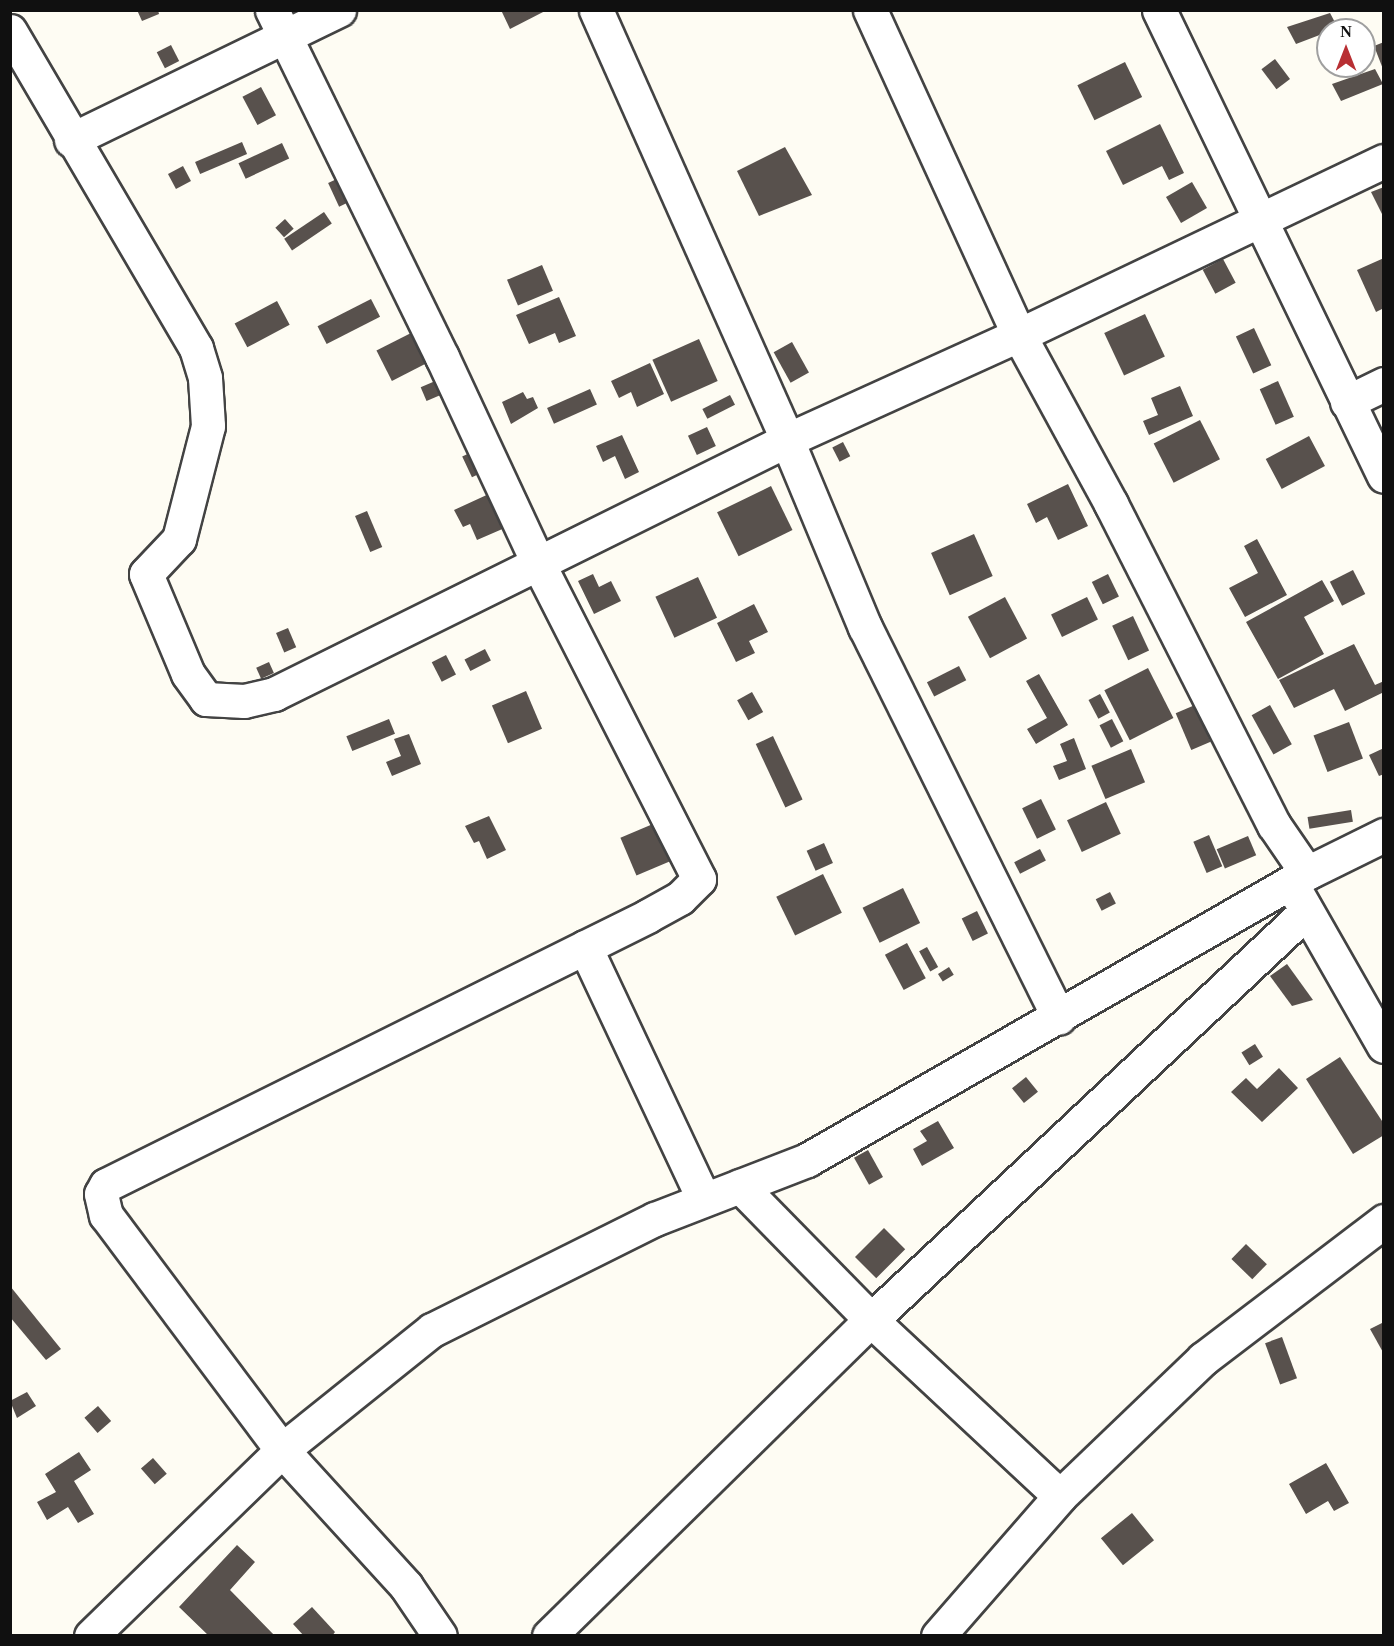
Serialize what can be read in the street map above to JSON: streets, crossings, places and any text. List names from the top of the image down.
{
  "north": "top"
}
